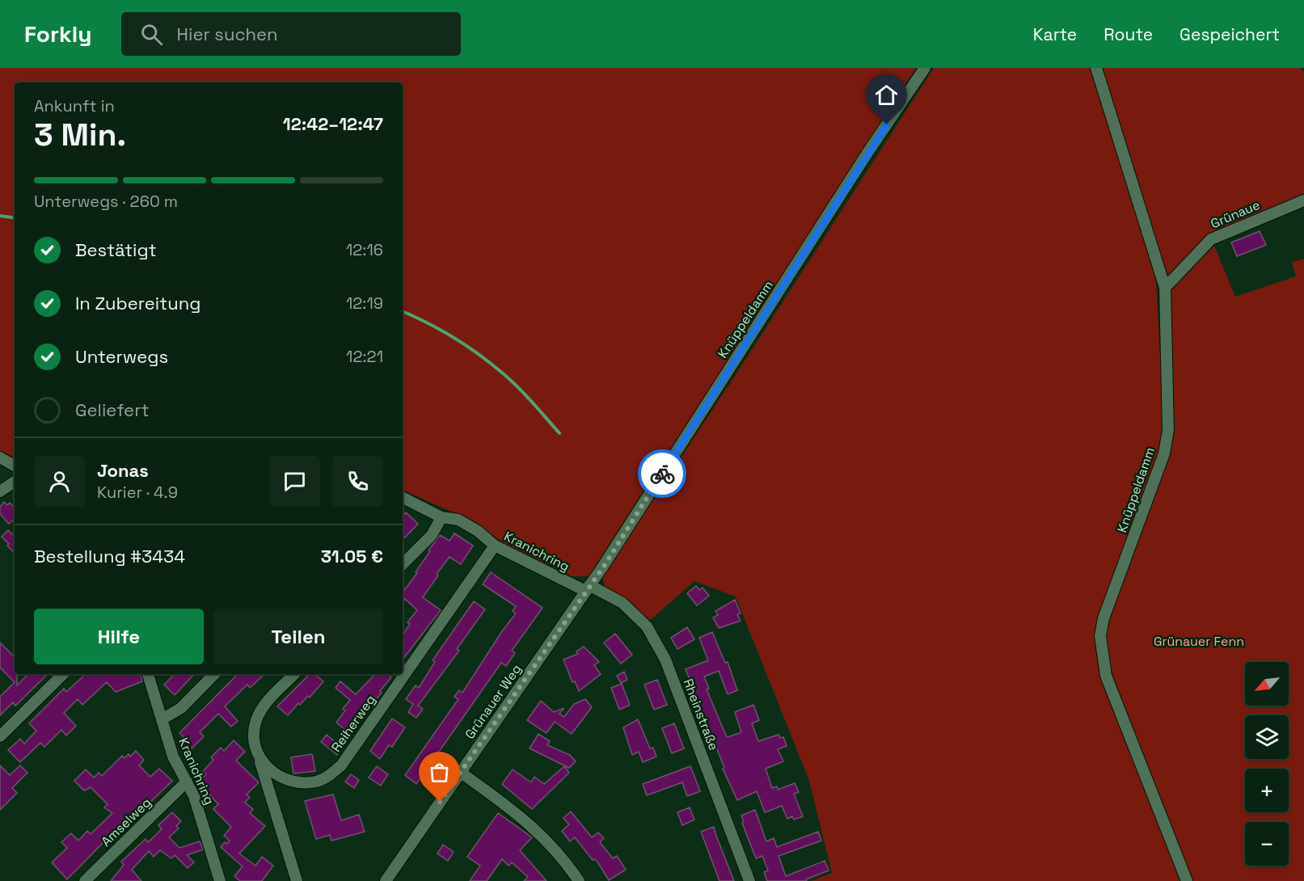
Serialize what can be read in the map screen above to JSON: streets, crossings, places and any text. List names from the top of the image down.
{
  "streets": {
    "street": [
      "Grünaue",
      "Knüppeldamm",
      "Kranichring",
      "Grünauer Weg",
      "Rheinstraße",
      "Reiherweg",
      "Amselweg"
    ]
  },
  "crossings": [
    ["Grünaue", "Knüppeldamm"],
    ["Knüppeldamm", "Kranichring"],
    ["Knüppeldamm", "Grünauer Weg"],
    ["Knüppeldamm", "Rheinstraße"],
    ["Kranichring", "Grünauer Weg"],
    ["Kranichring", "Rheinstraße"],
    ["Kranichring", "Reiherweg"],
    ["Kranichring", "Amselweg"],
    ["Grünauer Weg", "Rheinstraße"]
  ],
  "parks": ["Grünauer Fenn"],
  "north": "bottom left",
  "page": {
    "header": "Forkly",
    "search": "Hier suchen",
    "nav": ["Karte", "Route", "Gespeichert"],
    "heading": ["3 Min.", "Ankunft in", "12:42–12:47"],
    "panel": [
      "Jonas",
      "Kurier · 4.9",
      "Bestellung #3434",
      "31.05 €"
    ],
    "bar": "Unterwegs · 260 m",
    "list": [
      ["Bestätigt", "12:16"],
      ["In Zubereitung", "12:19"],
      ["Unterwegs", "12:21"],
      "Geliefert"
    ],
    "buttons": ["Hilfe", "Teilen"],
    "map_buttons": ["+", "−"]
  }
}
